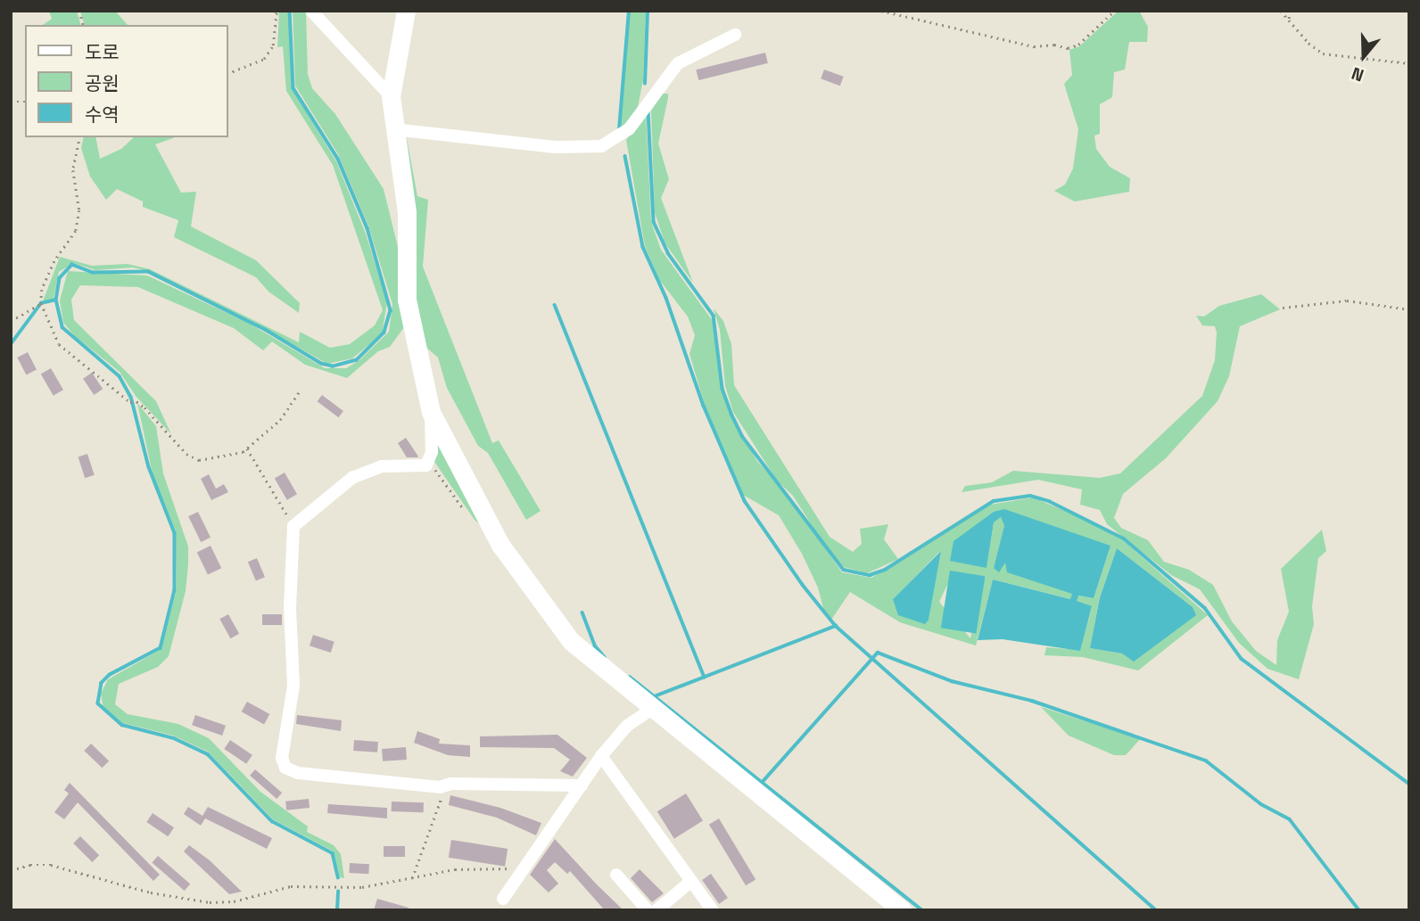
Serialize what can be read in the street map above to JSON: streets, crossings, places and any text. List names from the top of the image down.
{
  "legend": ["도로", "공원", "수역"],
  "north": "bottom"
}
